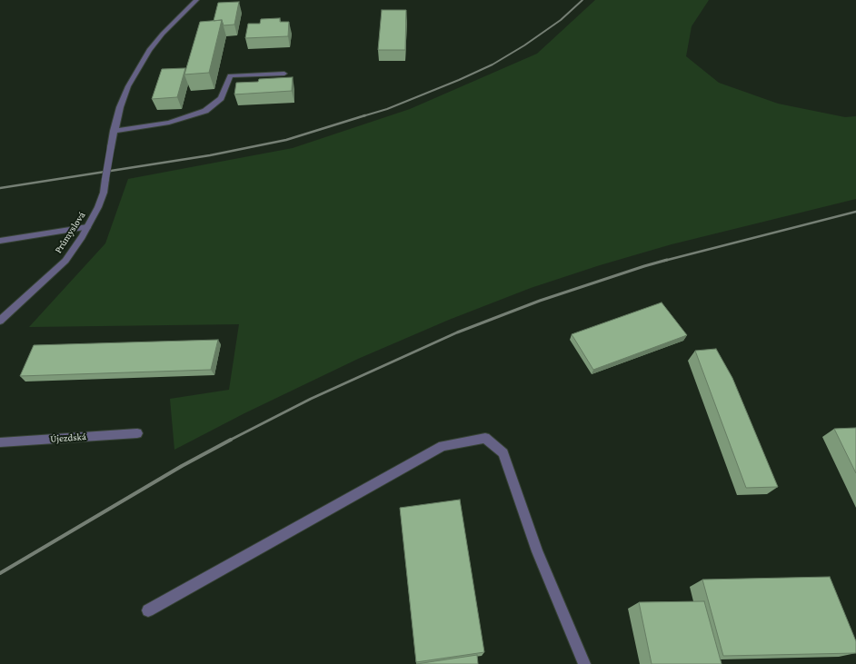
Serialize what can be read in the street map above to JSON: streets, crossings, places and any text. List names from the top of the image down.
{
  "streets": {
    "street": ["Průmyslová", "Újezdská"]
  }
}
